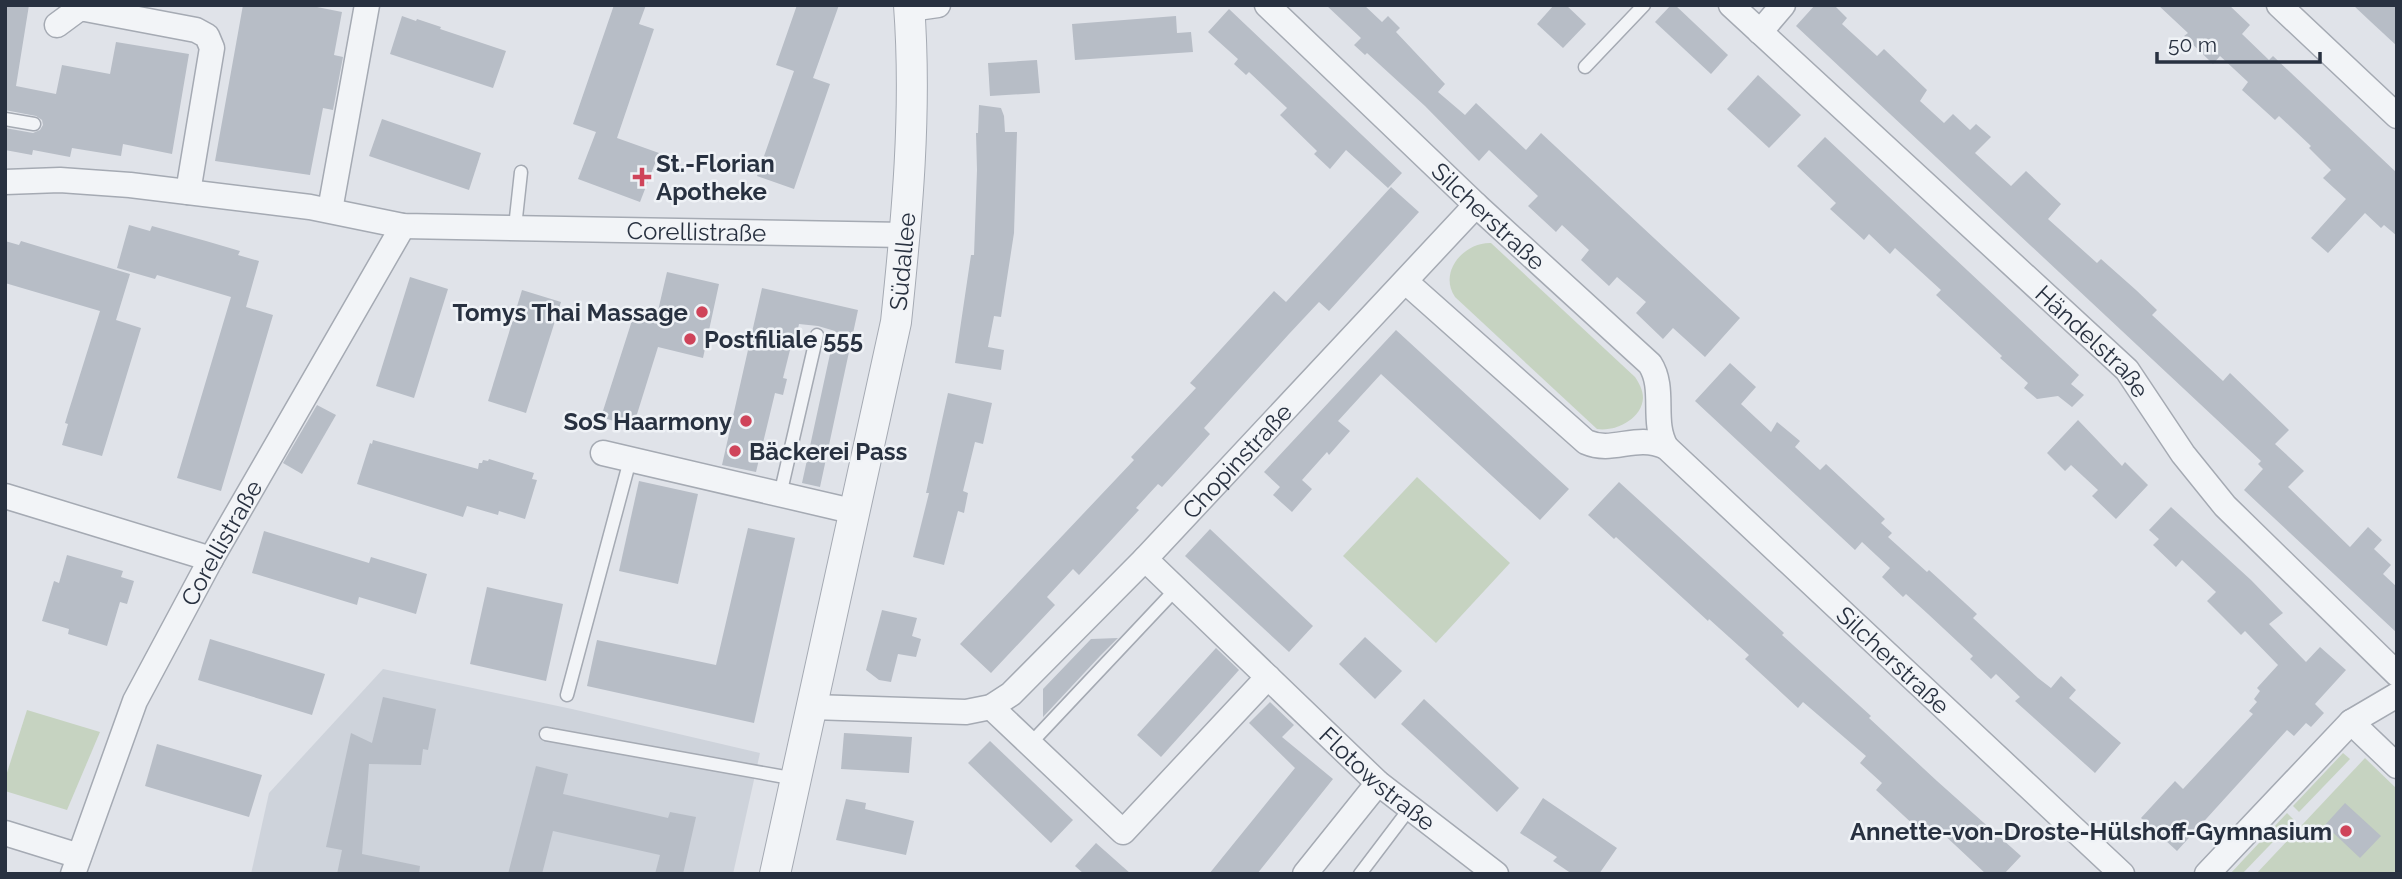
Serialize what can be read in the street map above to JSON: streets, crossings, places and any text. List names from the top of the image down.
{
  "streets": {
    "street": [
      "Silcherstraße",
      "Corellistraße",
      "Südallee",
      "Händelstraße",
      "Chopinstraße",
      "Flotowstraße"
    ]
  },
  "crossings": [
    ["Silcherstraße", "Chopinstraße"],
    ["Corellistraße", "Südallee"],
    ["Südallee", "Chopinstraße"],
    ["Chopinstraße", "Flotowstraße"]
  ],
  "places": {
    "health": ["St.-Florian Apotheke"],
    "other": [
      "Tomys Thai Massage",
      "Postfiliale 555",
      "SoS Haarmony",
      "Bäckerei Pass",
      "Annette-von-Droste-Hülshoff-Gymnasium"
    ]
  },
  "scale_bar": "50 m"
}
